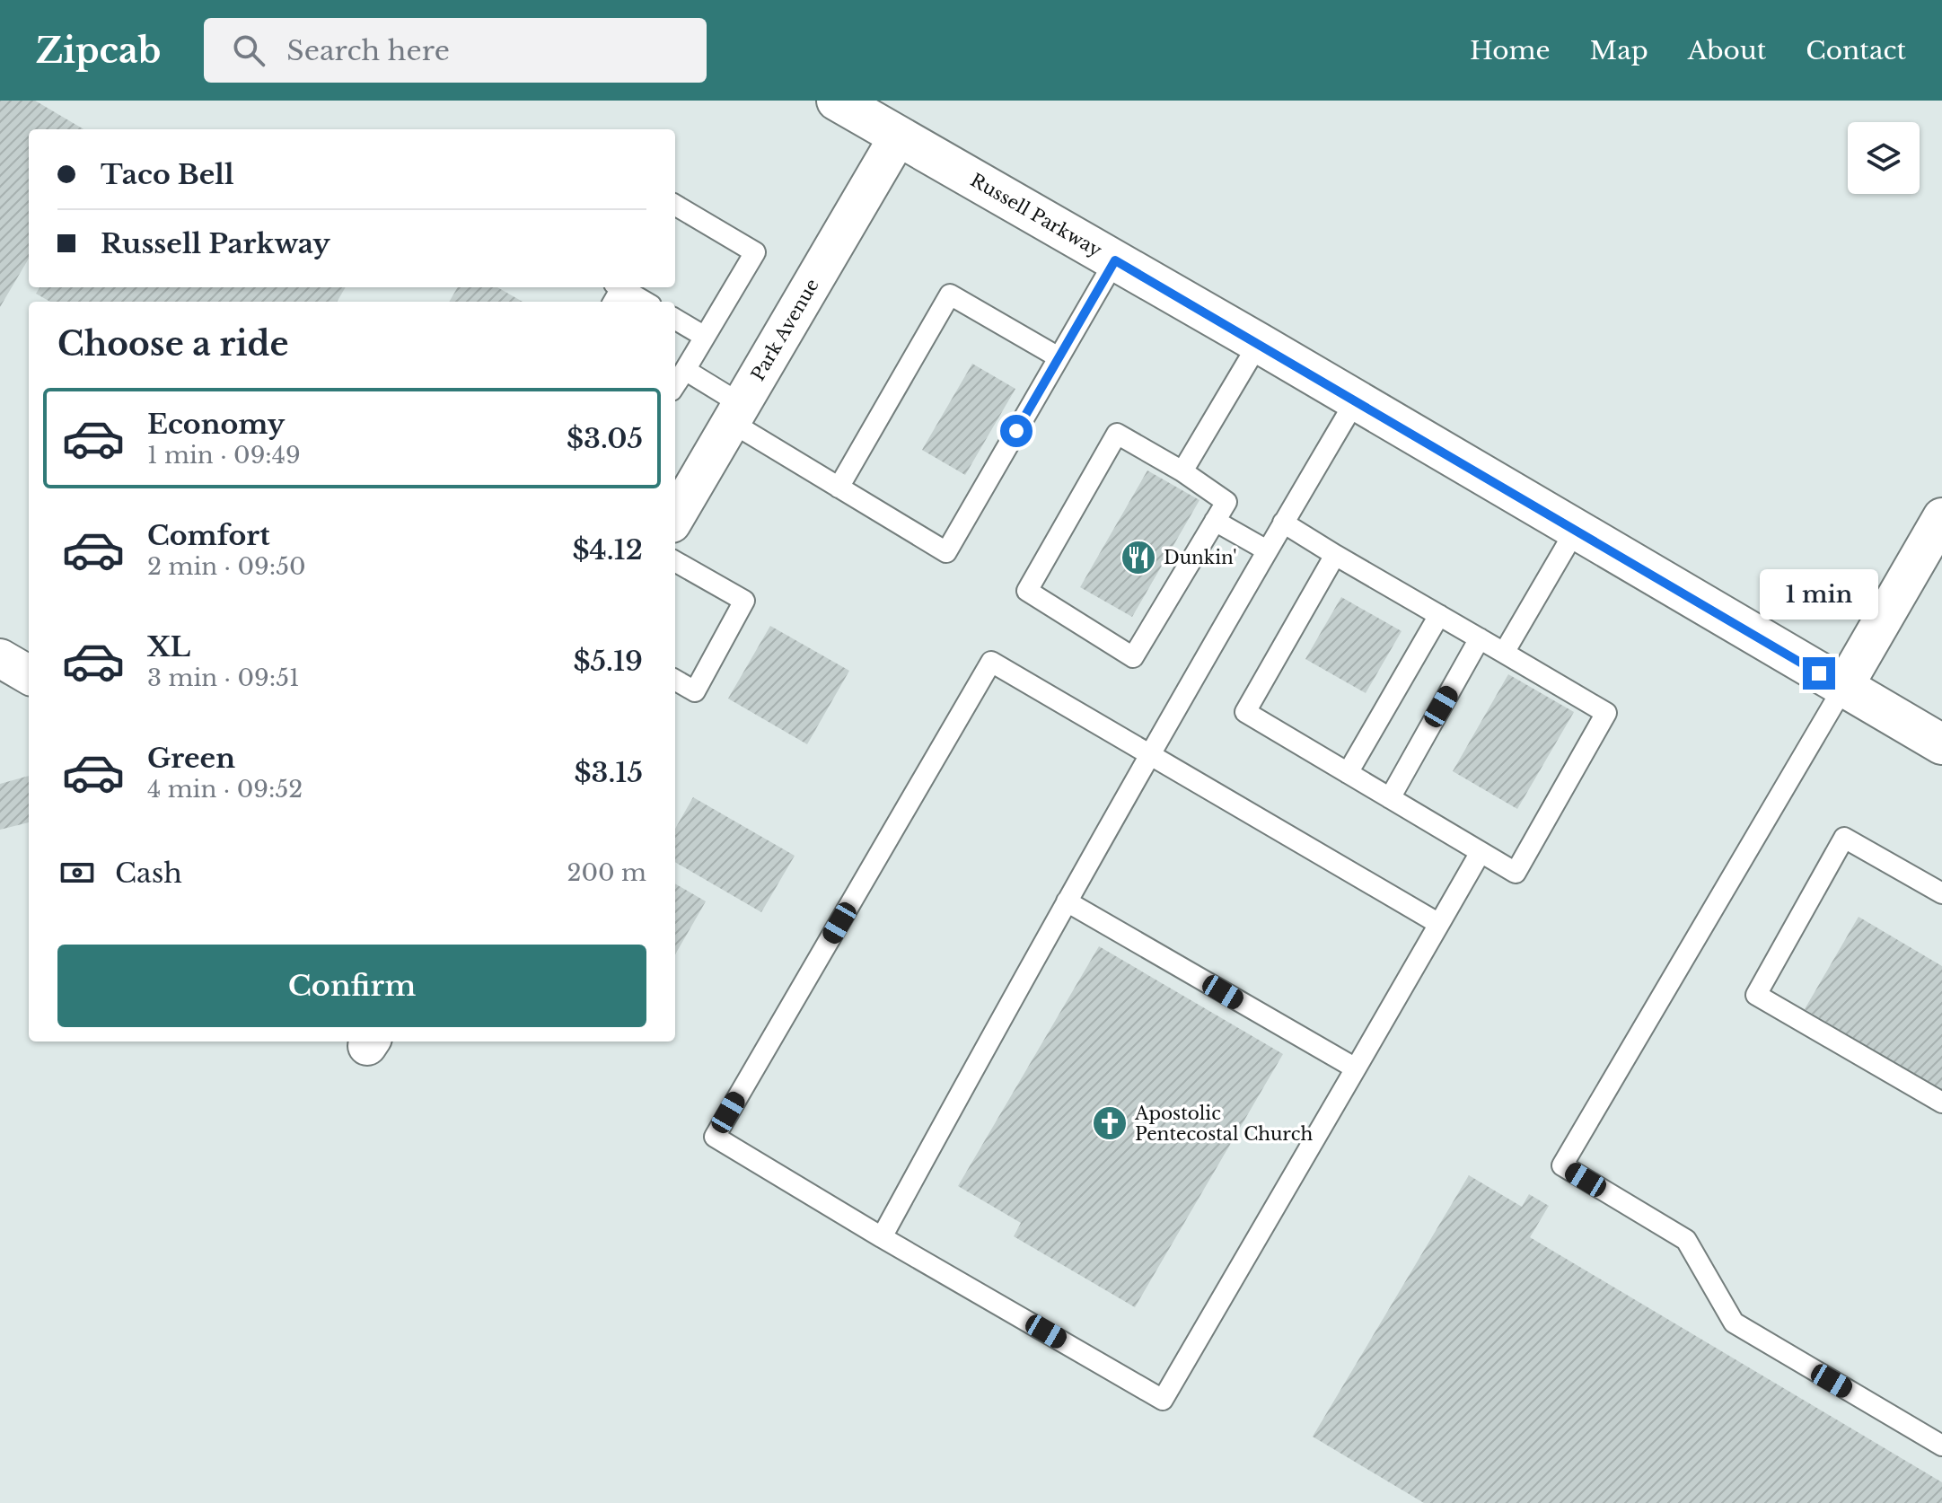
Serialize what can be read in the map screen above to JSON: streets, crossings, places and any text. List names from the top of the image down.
{
  "streets": {
    "main road": ["Russell Parkway"],
    "street": ["Park Avenue"]
  },
  "crossings": [
    ["Russell Parkway", "Park Avenue"]
  ],
  "places": {
    "restaurant": ["Dunkin'"],
    "church": ["Apostolic Pentecostal Church"]
  },
  "page": {
    "header": "Zipcab",
    "search": "Search here",
    "nav": [
      "Home",
      "Map",
      "About",
      "Contact"
    ],
    "banner": ["Taco Bell", "Russell Parkway"],
    "heading": "Choose a ride",
    "list": [
      {
        "name": "Economy",
        "note": "1 min · 09:49",
        "value": "$3.05"
      },
      {
        "name": "Comfort",
        "note": "2 min · 09:50",
        "value": "$4.12"
      },
      {
        "name": "XL",
        "note": "3 min · 09:51",
        "value": "$5.19"
      },
      {
        "name": "Green",
        "note": "4 min · 09:52",
        "value": "$3.15"
      }
    ],
    "bubble": "1 min",
    "pay": ["Cash", "200 m"],
    "buttons": "Confirm"
  }
}
